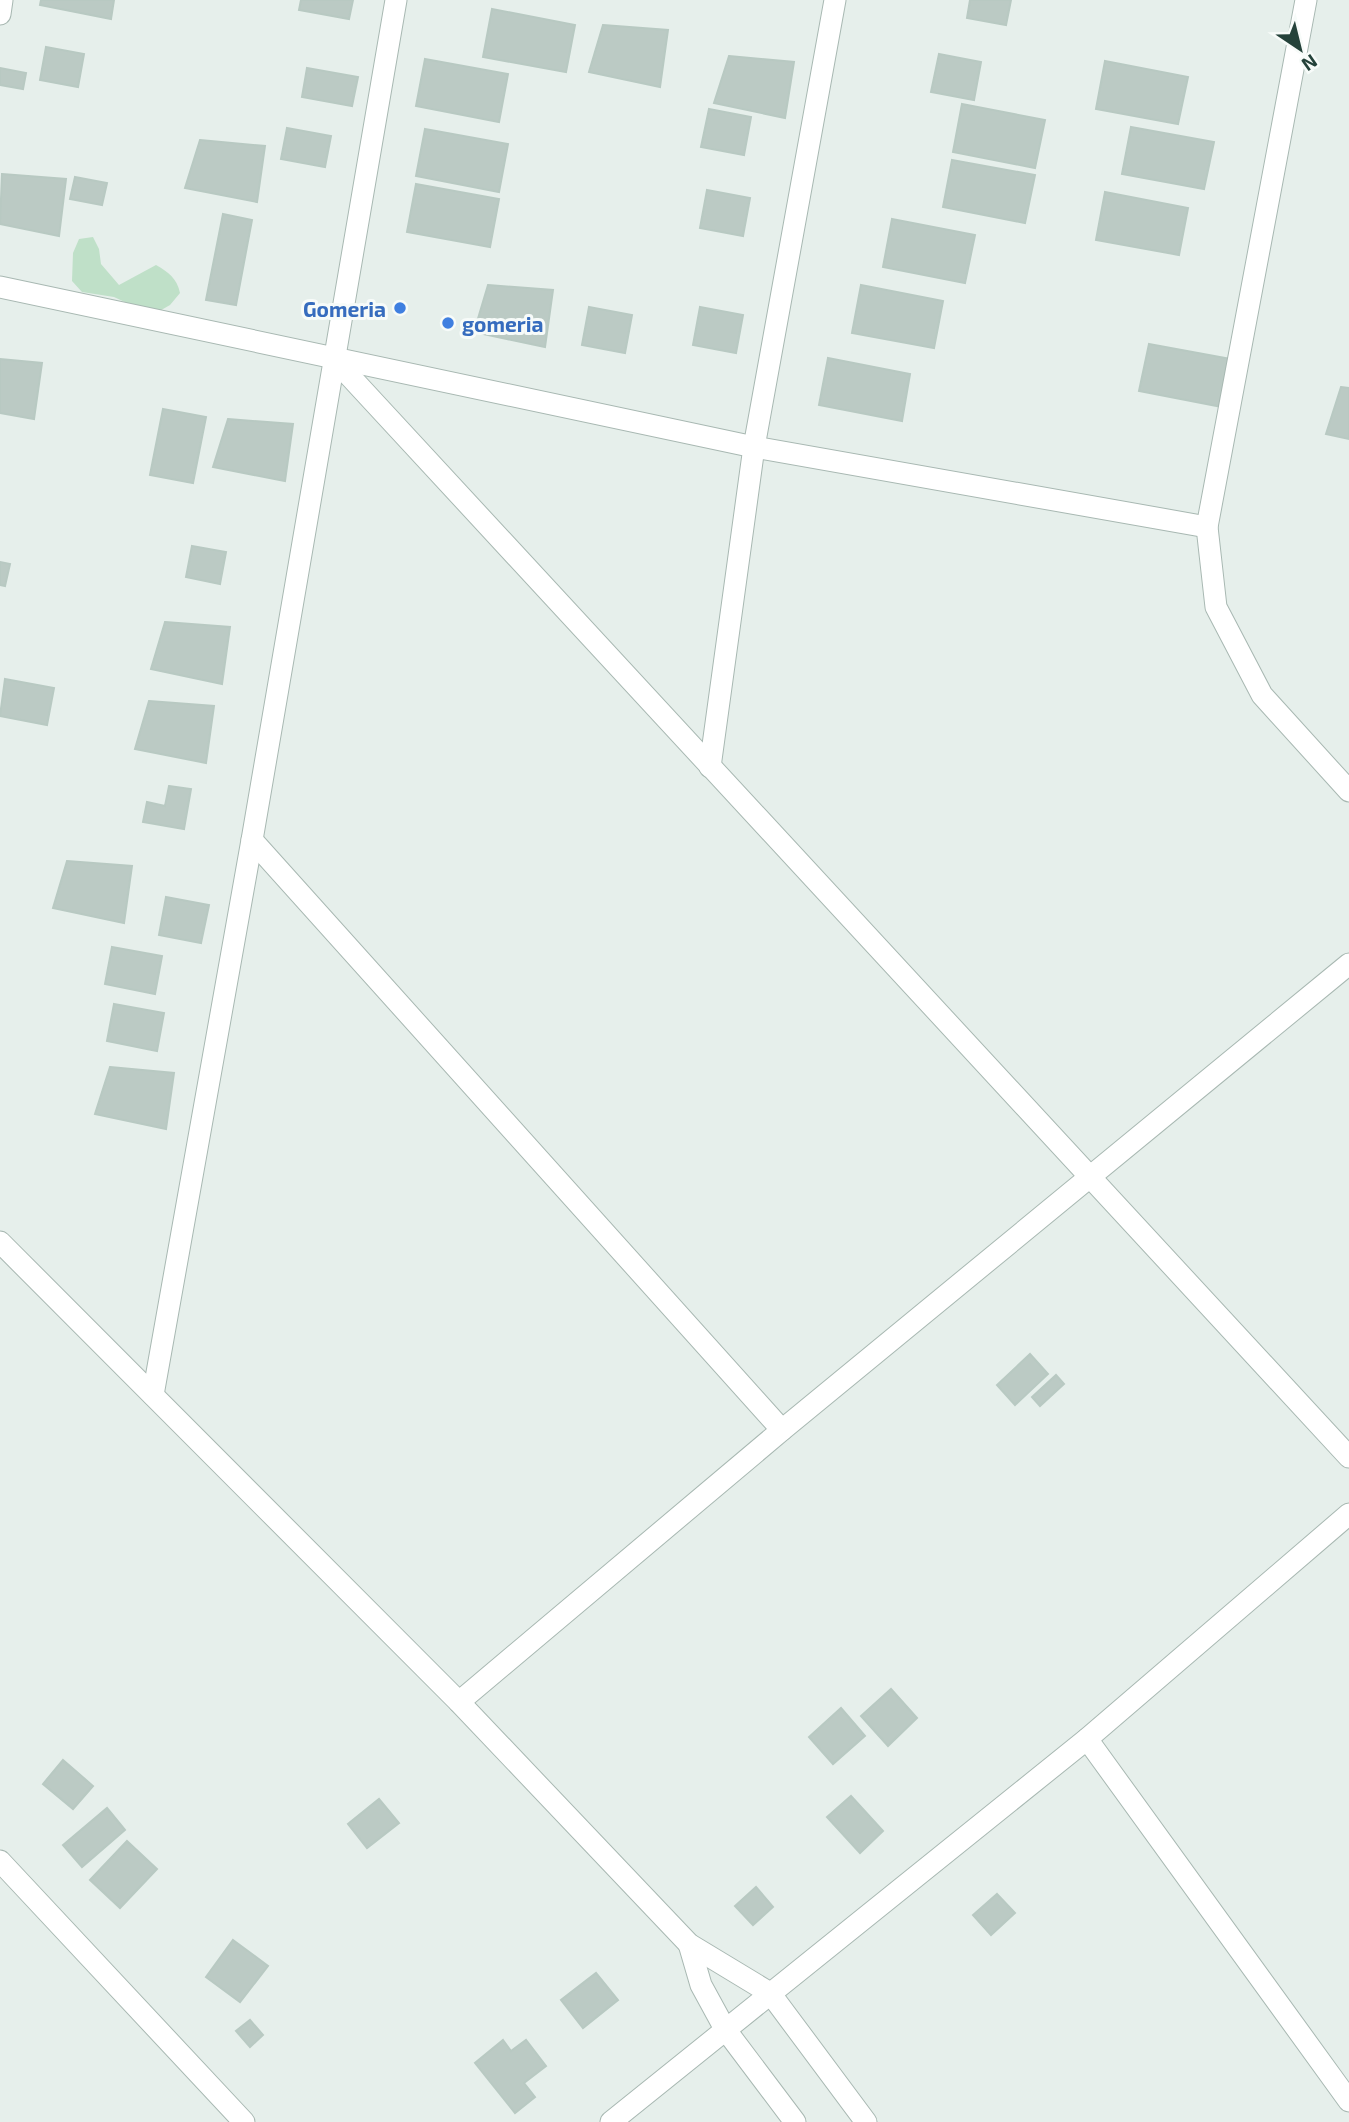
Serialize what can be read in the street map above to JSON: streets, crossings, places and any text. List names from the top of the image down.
{
  "places": ["Gomeria", "gomeria"],
  "north": "bottom right"
}
